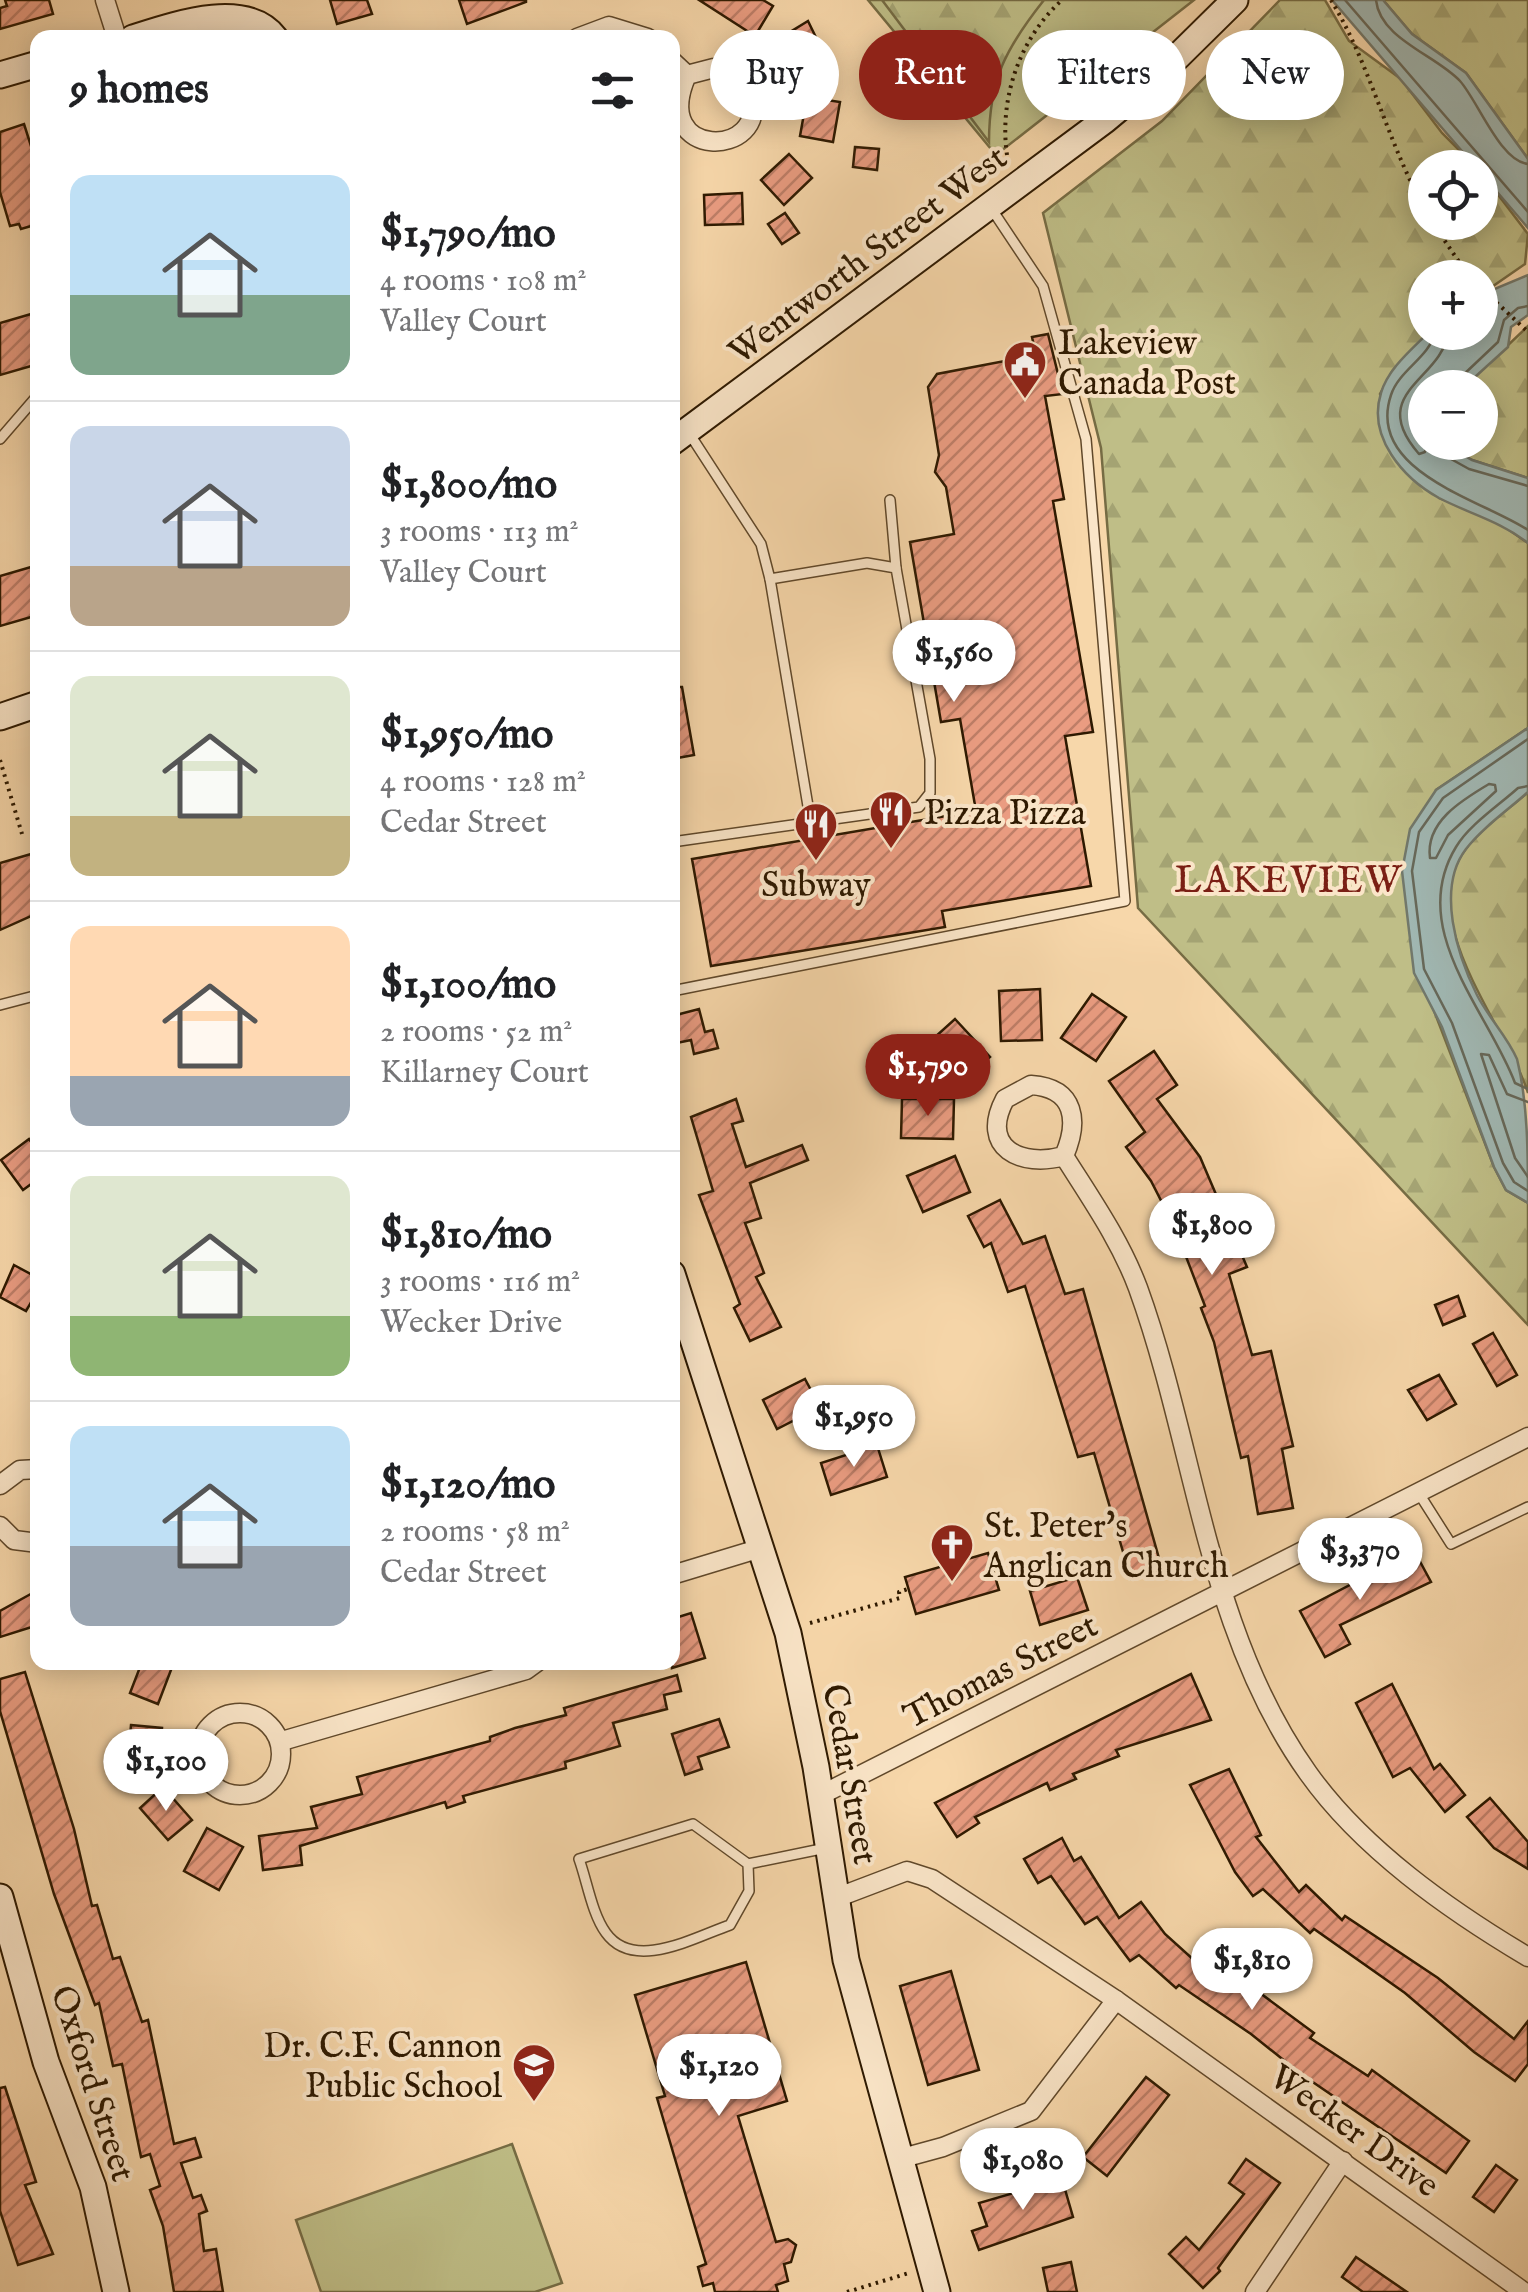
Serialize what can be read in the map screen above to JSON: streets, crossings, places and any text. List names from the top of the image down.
{
  "streets": {
    "street": [
      "Wentworth Street West",
      "Thomas Street",
      "Cedar Street",
      "Oxford Street",
      "Wecker Drive"
    ]
  },
  "crossings": [
    ["Thomas Street", "Cedar Street"],
    ["Cedar Street", "Wecker Drive"]
  ],
  "districts": ["LAKEVIEW"],
  "places": {
    "public building": ["Lakeview Canada Post"],
    "restaurant": ["Pizza Pizza", "Subway"],
    "church": ["St. Peter's Anglican Church"],
    "school or university": ["Dr. C.F. Cannon Public School"]
  },
  "page": {
    "chip": [
      "Buy",
      "Rent",
      "Filters",
      "New"
    ],
    "heading": "9 homes",
    "map_buttons": ["+", "−"],
    "list": [
      {
        "name": "$1,790/mo",
        "note": "4 rooms · 108 m² · Valley Court"
      },
      {
        "name": "$1,800/mo",
        "note": "3 rooms · 113 m² · Valley Court"
      },
      {
        "name": "$1,950/mo",
        "note": "4 rooms · 128 m² · Cedar Street"
      },
      {
        "name": "$1,100/mo",
        "note": "2 rooms · 52 m² · Killarney Court"
      },
      {
        "name": "$1,810/mo",
        "note": "3 rooms · 116 m² · Wecker Drive"
      },
      {
        "name": "$1,120/mo",
        "note": "2 rooms · 58 m² · Cedar Street"
      }
    ],
    "price": [
      "$1,560",
      "$1,790",
      "$1,800",
      "$1,950",
      "$3,370",
      "$1,100",
      "$1,810",
      "$1,120",
      "$1,080"
    ]
  }
}
